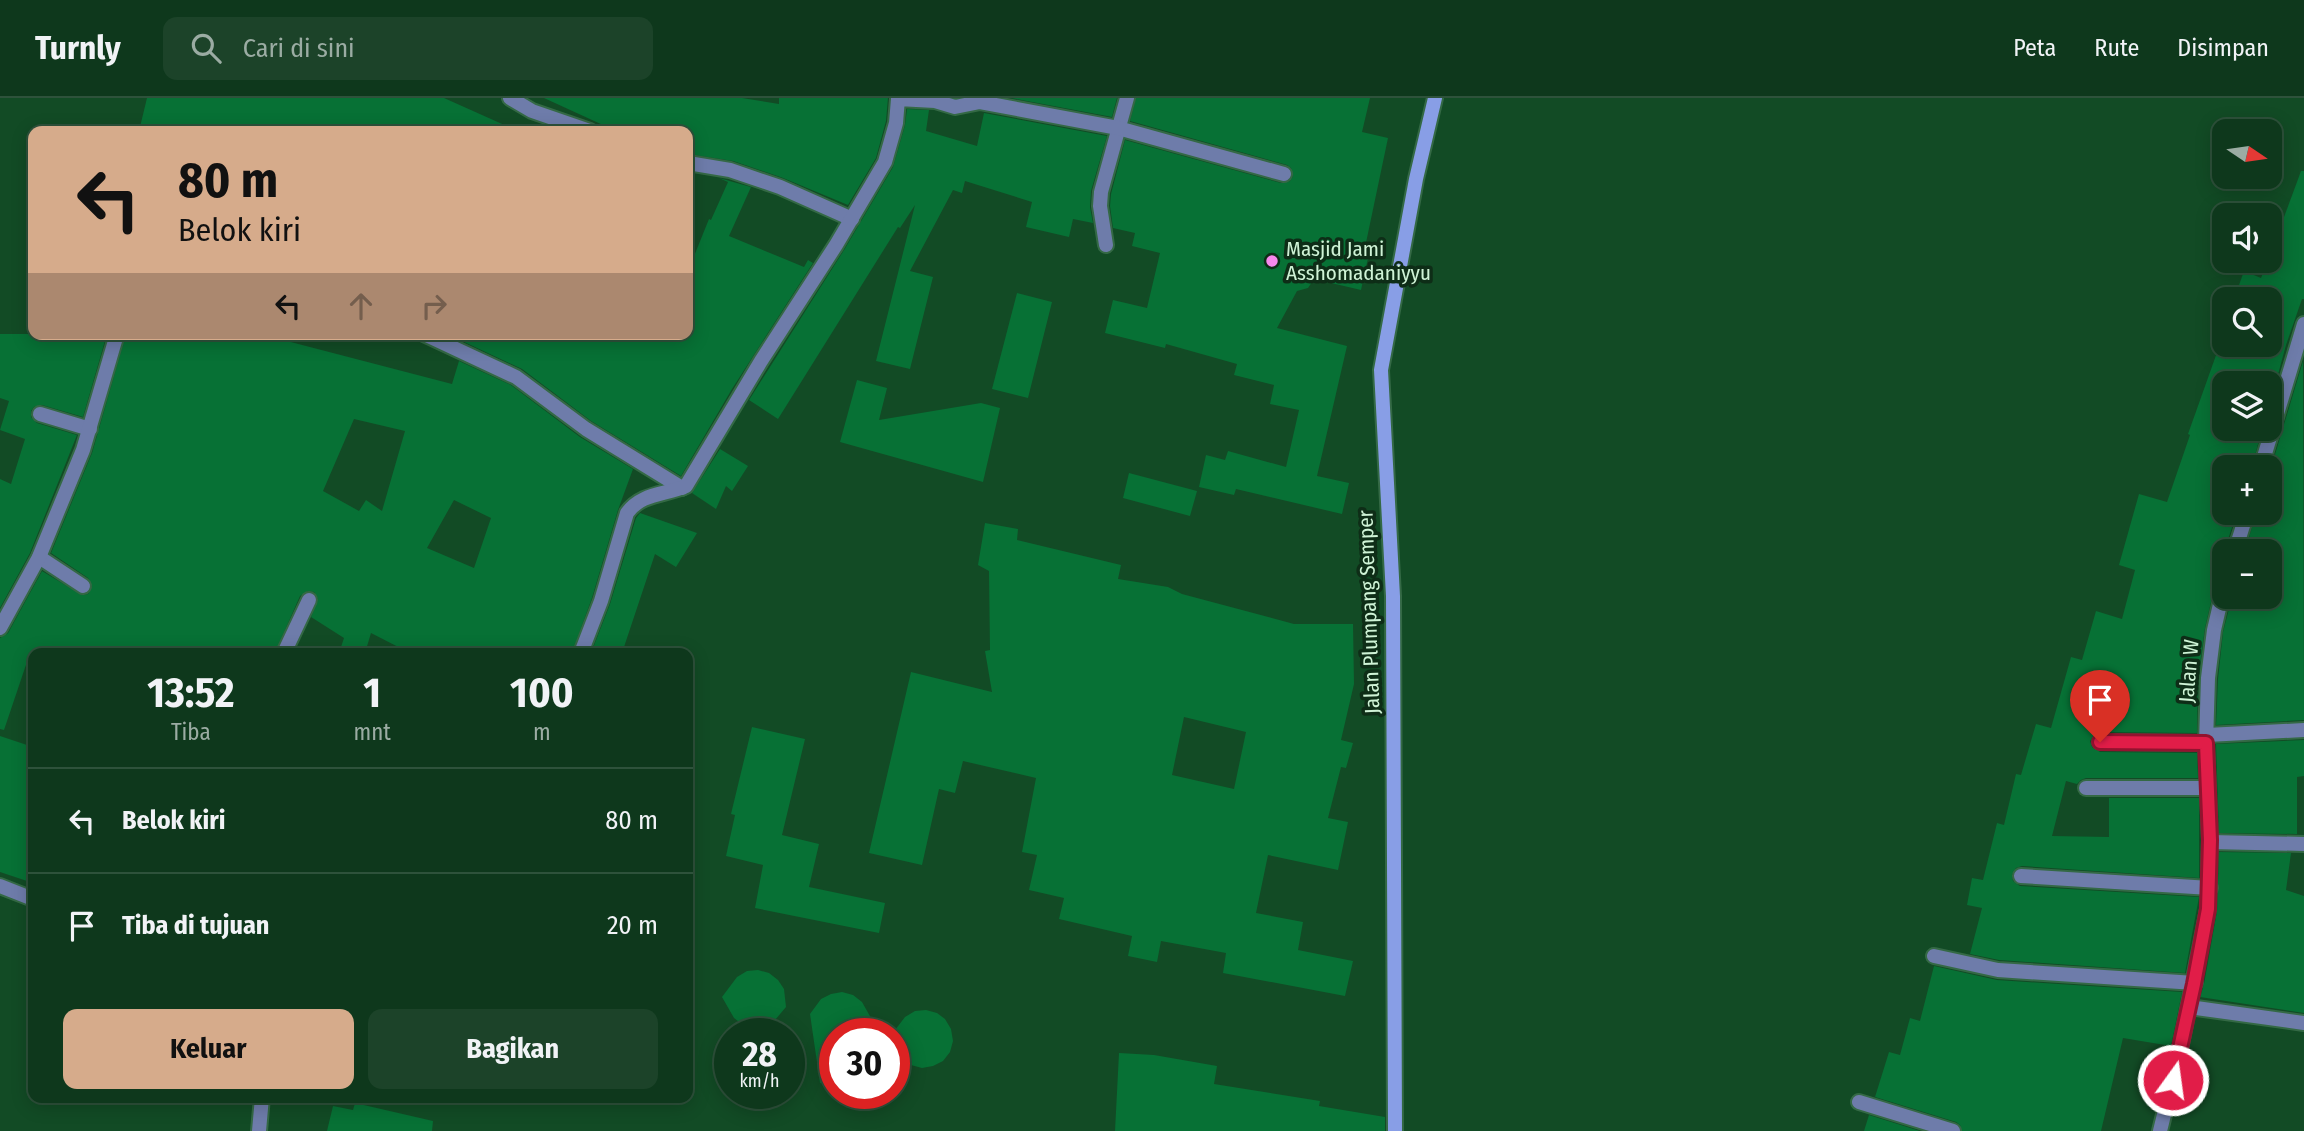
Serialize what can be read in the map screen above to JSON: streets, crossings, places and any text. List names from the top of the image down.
{
  "streets": {
    "main road": ["Jalan Plumpang Semper"],
    "street": ["Jalan W"]
  },
  "places": ["Masjid Jami Asshomadaniyyu"],
  "north": "right",
  "page": {
    "header": "Turnly",
    "search": "Cari di sini",
    "nav": ["Peta", "Rute", "Disimpan"],
    "map_buttons": ["+", "−"],
    "turn": ["80 m", "Belok kiri"],
    "eta": [
      "13:52",
      "Tiba",
      "1",
      "mnt",
      "100",
      "m"
    ],
    "list": [
      {
        "name": "Belok kiri",
        "value": "80 m"
      },
      {
        "name": "Tiba di tujuan",
        "value": "20 m"
      }
    ],
    "buttons": ["Keluar", "Bagikan"],
    "speed": "28 km/h",
    "limit": "30"
  }
}
